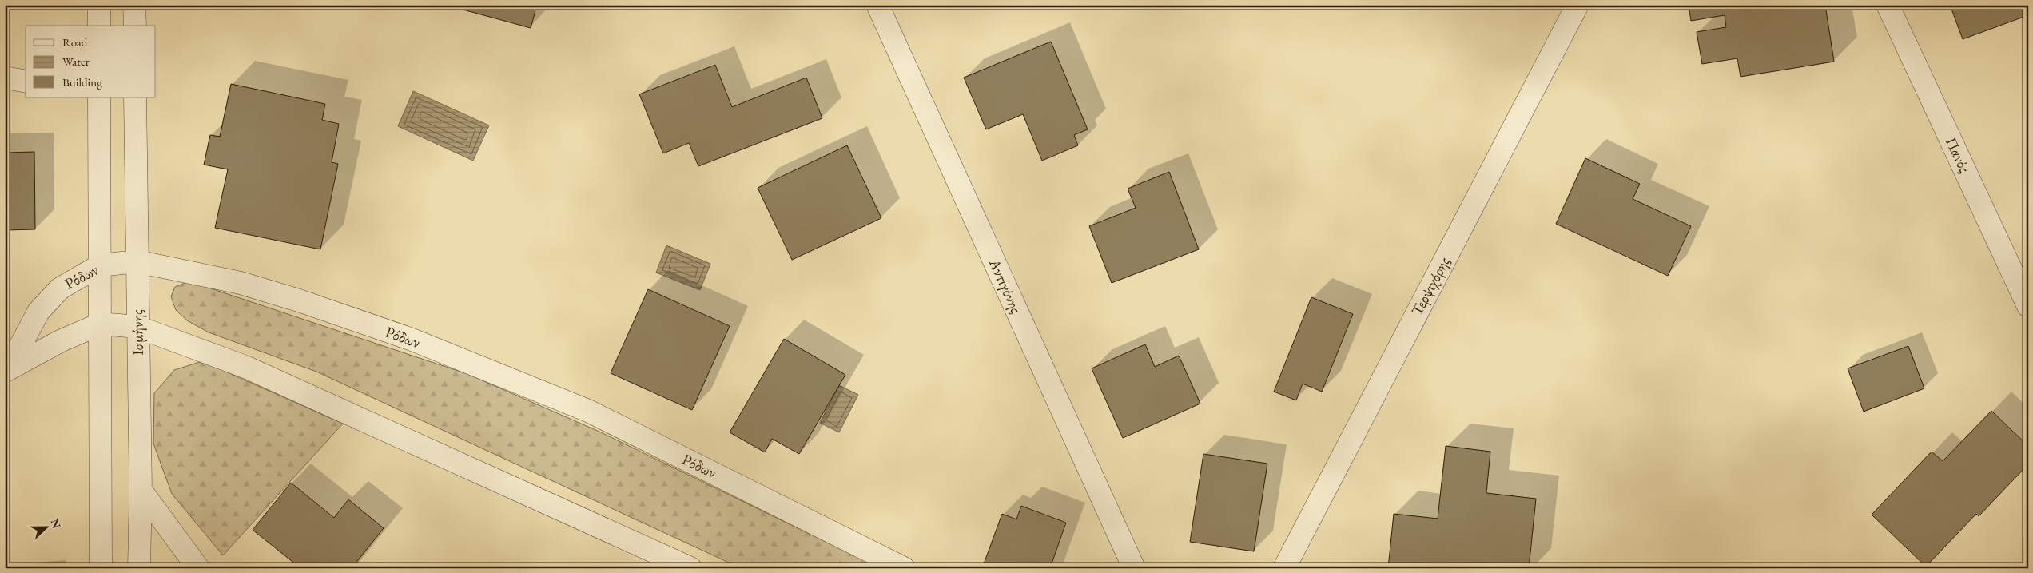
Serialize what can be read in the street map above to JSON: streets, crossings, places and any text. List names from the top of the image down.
{
  "streets": {
    "street": [
      "Πανός",
      "Ρόδων",
      "Αντιγόνης",
      "Τερψιχόρης",
      "Ισμήνης"
    ]
  },
  "crossings": [
    ["Ρόδων", "Ισμήνης"]
  ],
  "legend": ["Road", "Water", "Building"],
  "north": "right"
}
